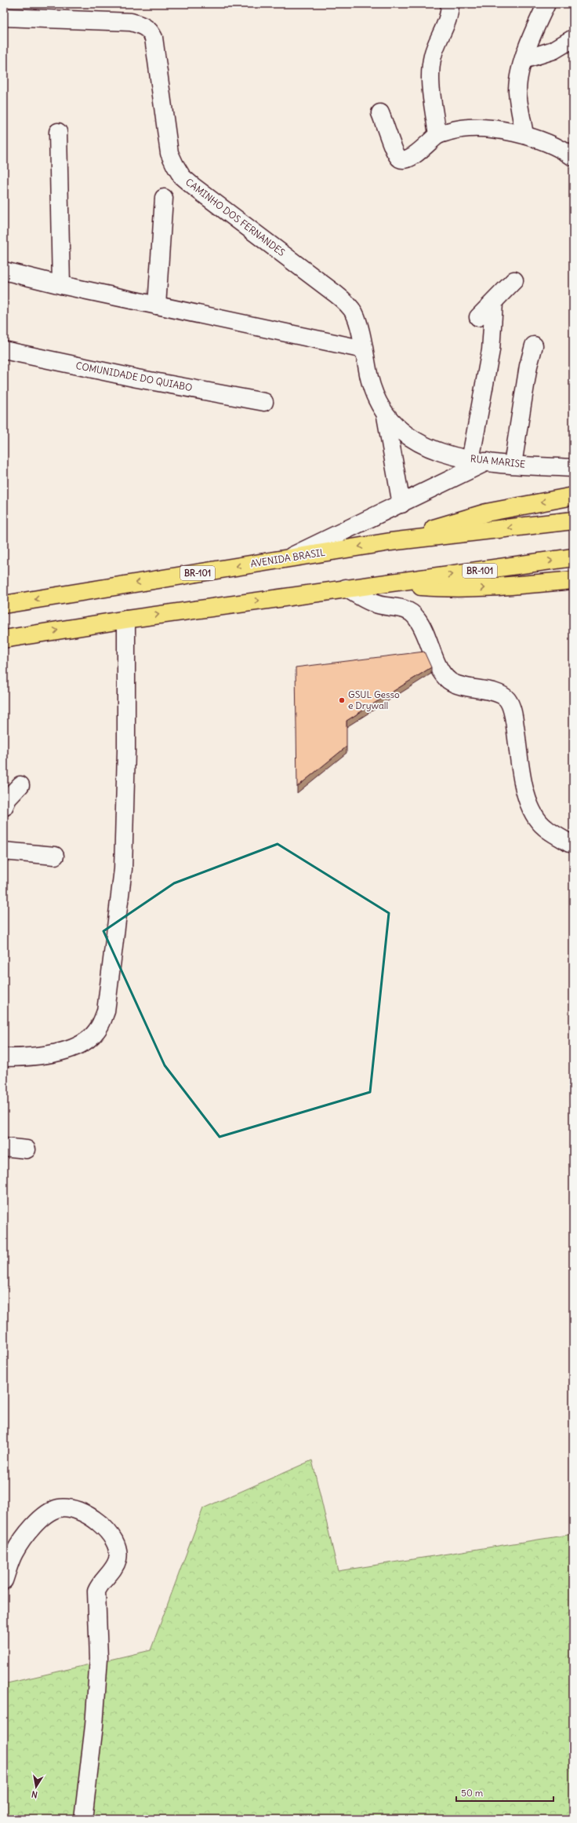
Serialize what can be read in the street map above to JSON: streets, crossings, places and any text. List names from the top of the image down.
{
  "streets": {
    "highway": ["AVENIDA BRASIL", "BR-101"],
    "street": ["CAMINHO DOS FERNANDES", "COMUNIDADE DO QUIABO", "RUA MARISE"]
  },
  "crossings": [
    ["CAMINHO DOS FERNANDES", "RUA MARISE"]
  ],
  "places": ["GSUL Gesso e Drywall"],
  "scale_bar": "50 m",
  "north": "bottom"
}
